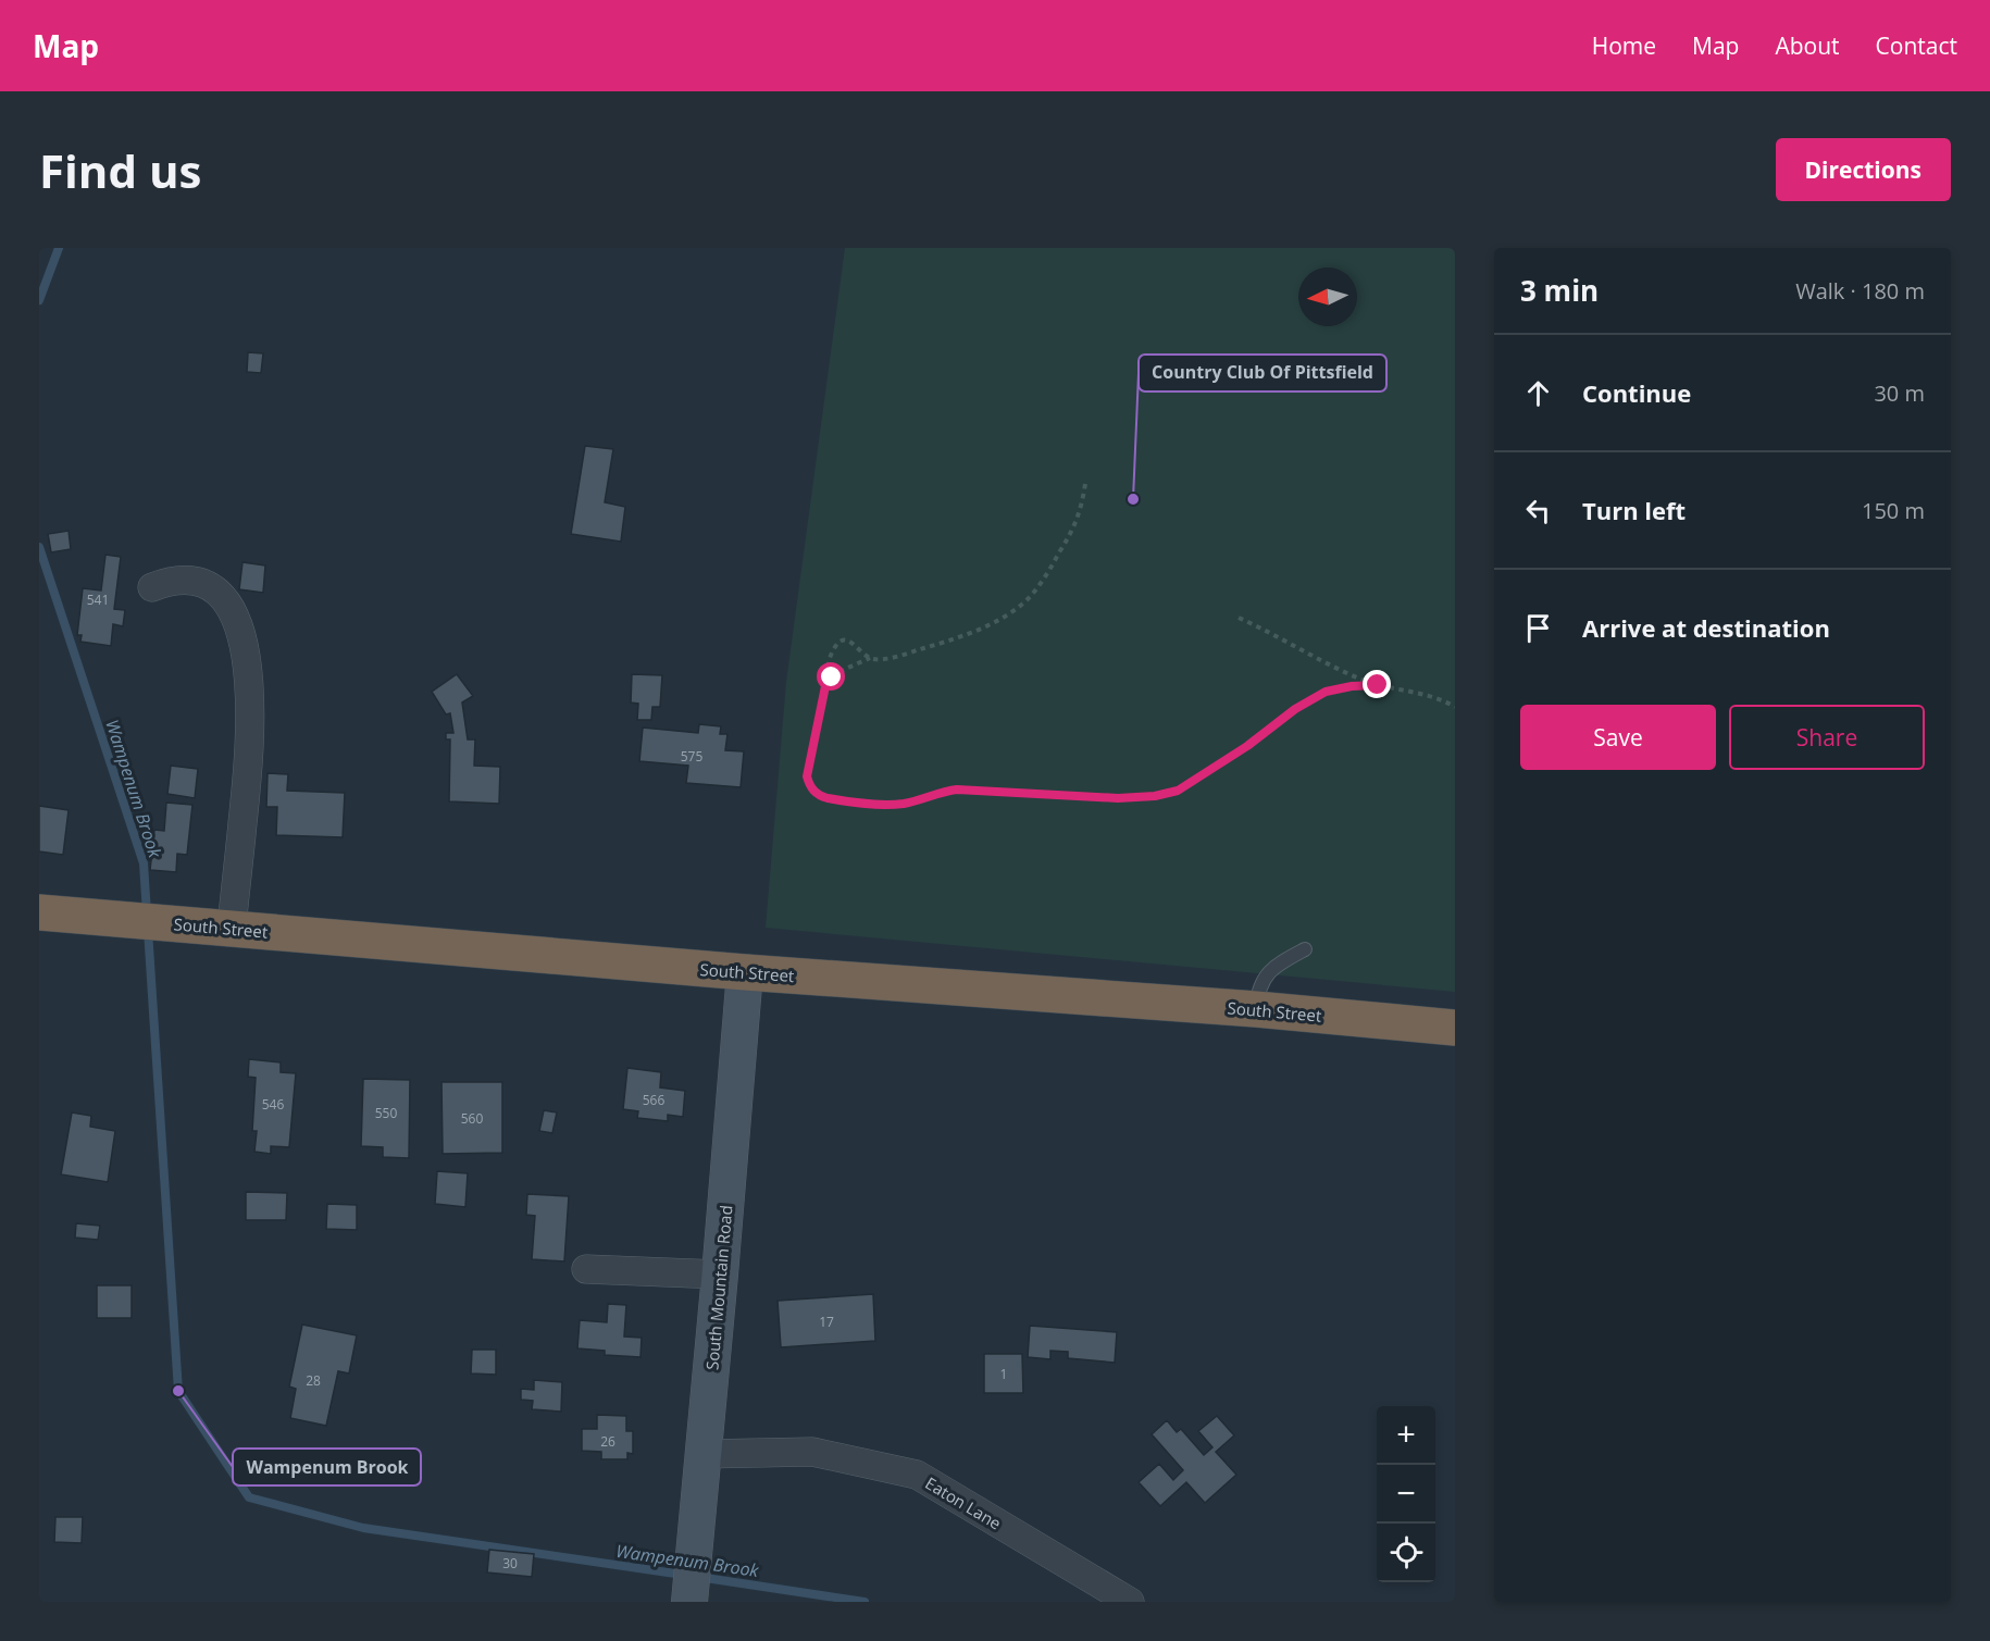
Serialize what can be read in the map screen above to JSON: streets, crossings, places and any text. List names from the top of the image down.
{
  "streets": {
    "highway": ["South Street"],
    "street": ["South Mountain Road", "Eaton Lane"]
  },
  "crossings": [
    ["South Street", "South Mountain Road"],
    ["South Mountain Road", "Eaton Lane"]
  ],
  "water": ["Wampenum Brook"],
  "places": ["Country Club Of Pittsfield", "Wampenum Brook"],
  "house_numbers": [
    "541",
    "575",
    "566",
    "546",
    "550",
    "560",
    "17",
    "1",
    "28",
    "26",
    "30"
  ],
  "north": "left",
  "page": {
    "header": "Map",
    "nav": [
      "Home",
      "Map",
      "About",
      "Contact"
    ],
    "buttons": [
      "Directions",
      ["Save", "Share"]
    ],
    "title": "Find us",
    "heading": ["3 min", "Walk · 180 m"],
    "list": [
      ["Continue", "30 m"],
      ["Turn left", "150 m"],
      "Arrive at destination"
    ],
    "map_buttons": ["+", "−"]
  }
}
